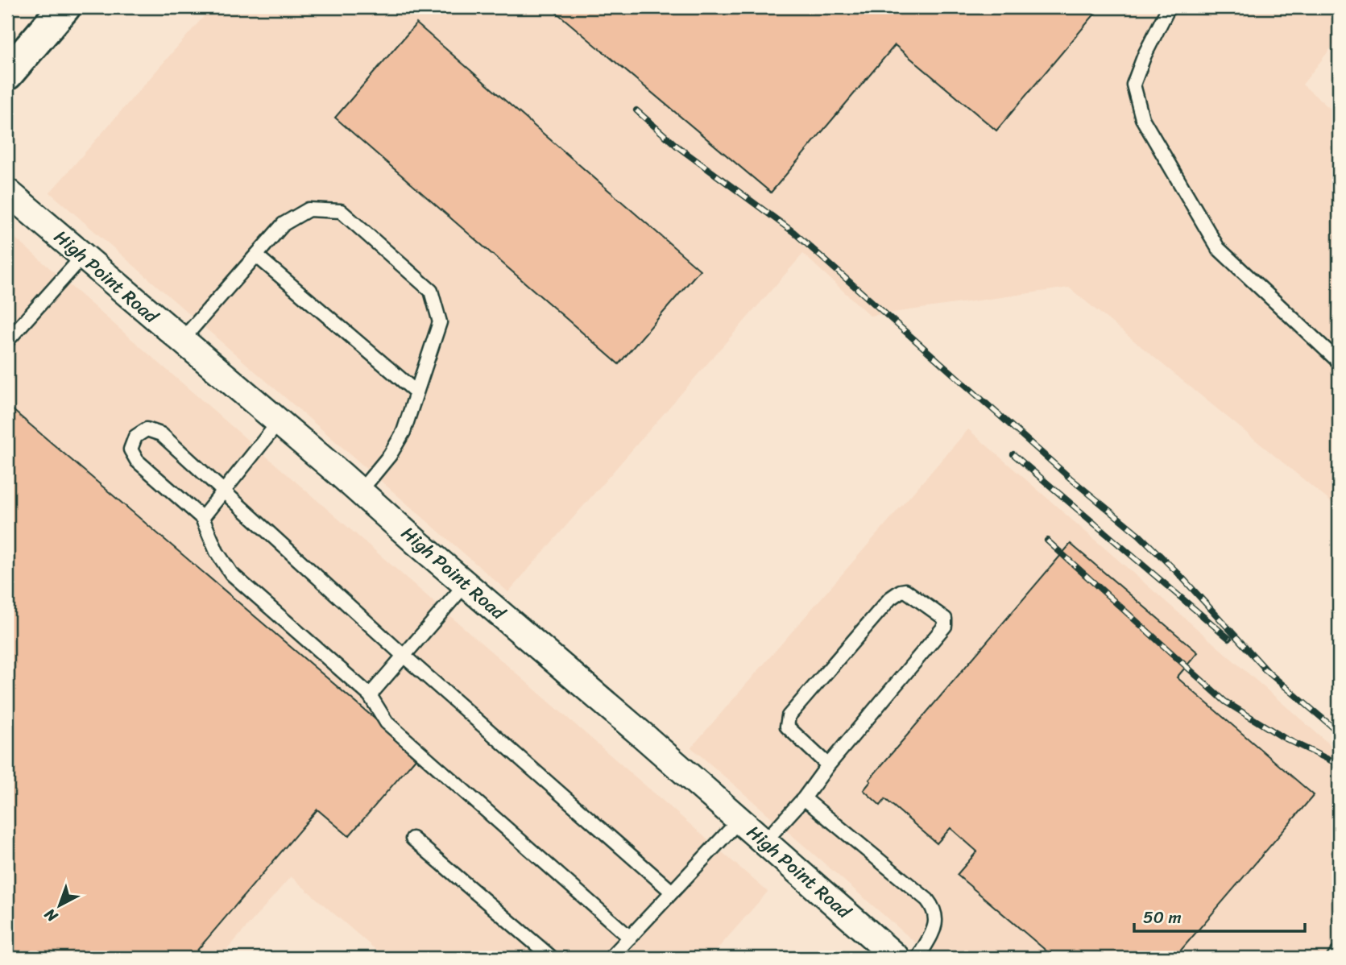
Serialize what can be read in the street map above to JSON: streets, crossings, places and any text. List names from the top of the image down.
{
  "streets": {
    "street": ["High Point Road"]
  },
  "scale_bar": "50 m",
  "north": "bottom left"
}
